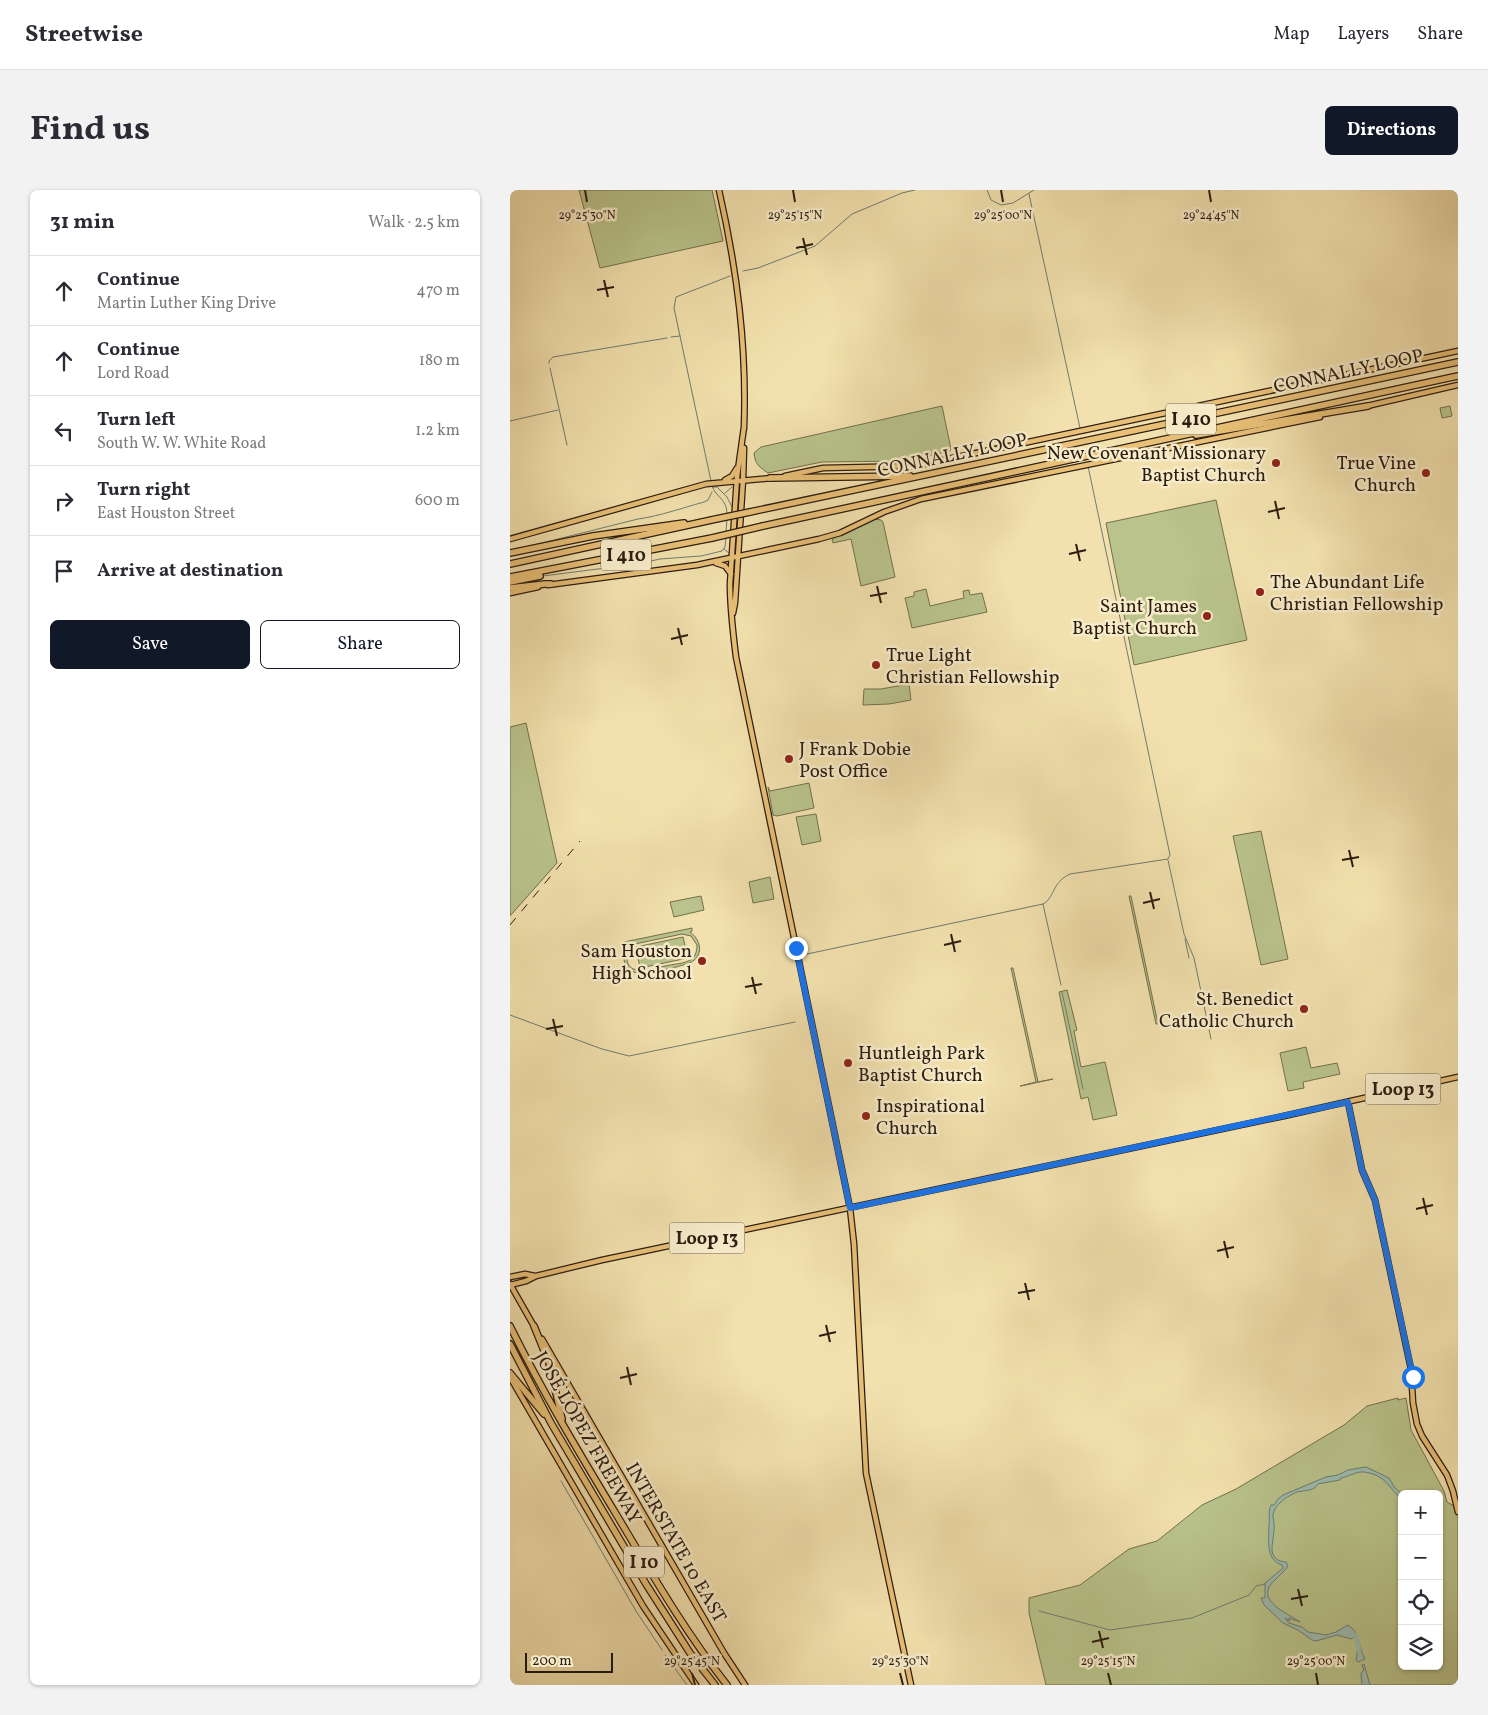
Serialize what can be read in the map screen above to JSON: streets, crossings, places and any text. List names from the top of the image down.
{
  "streets": {
    "highway": [
      "CONNALLY LOOP",
      "I 410",
      "JOSÉ LÓPEZ FREEWAY",
      "I 10"
    ],
    "main road": ["Loop 13", "INTERSTATE 10 EAST"]
  },
  "crossings": [
    ["Loop 13", "INTERSTATE 10 EAST"]
  ],
  "places": [
    "New Covenant Missionary Baptist Church",
    "True Vine Church",
    "The Abundant Life Christian Fellowship",
    "Saint James Baptist Church",
    "True Light Christian Fellowship",
    "J Frank Dobie Post Office",
    "Sam Houston High School",
    "St. Benedict Catholic Church",
    "Huntleigh Park Baptist Church",
    "Inspirational Church"
  ],
  "scale_bar": "200 m",
  "page": {
    "header": "Streetwise",
    "nav": ["Map", "Layers", "Share"],
    "title": "Find us",
    "buttons": [
      "Directions",
      ["Save", "Share"]
    ],
    "heading": ["31 min", "Walk · 2.5 km"],
    "list": [
      ["Continue", "Martin Luther King Drive", "470 m"],
      ["Continue", "Lord Road", "180 m"],
      ["Turn left", "South W. W. White Road", "1.2 km"],
      ["Turn right", "East Houston Street", "600 m"],
      "Arrive at destination"
    ],
    "map_buttons": ["+", "−"],
    "scale": "200 m"
  },
  "coordinates": [
    "29°25'30\"N",
    "29°25'15\"N",
    "29°25'00\"N",
    "29°24'45\"N",
    "29°25'45\"N"
  ]
}
